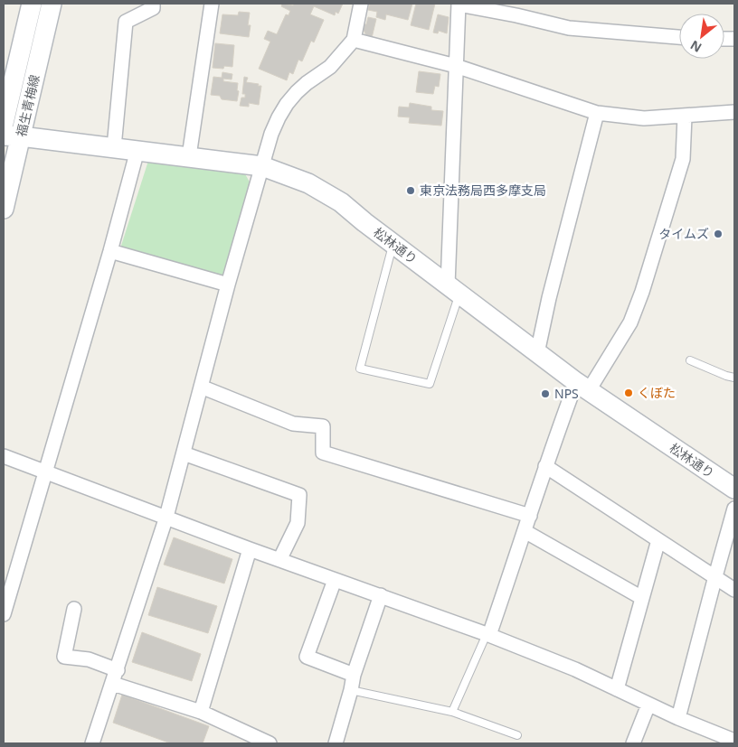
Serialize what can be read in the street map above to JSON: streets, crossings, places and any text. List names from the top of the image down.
{
  "streets": {
    "street": ["福生青梅線", "松林通り"]
  },
  "crossings": [
    ["福生青梅線", "松林通り"]
  ],
  "places": [
    "東京法務局西多摩支局",
    "タイムズ",
    "くぼた",
    "NPS"
  ],
  "north": "bottom left"
}
